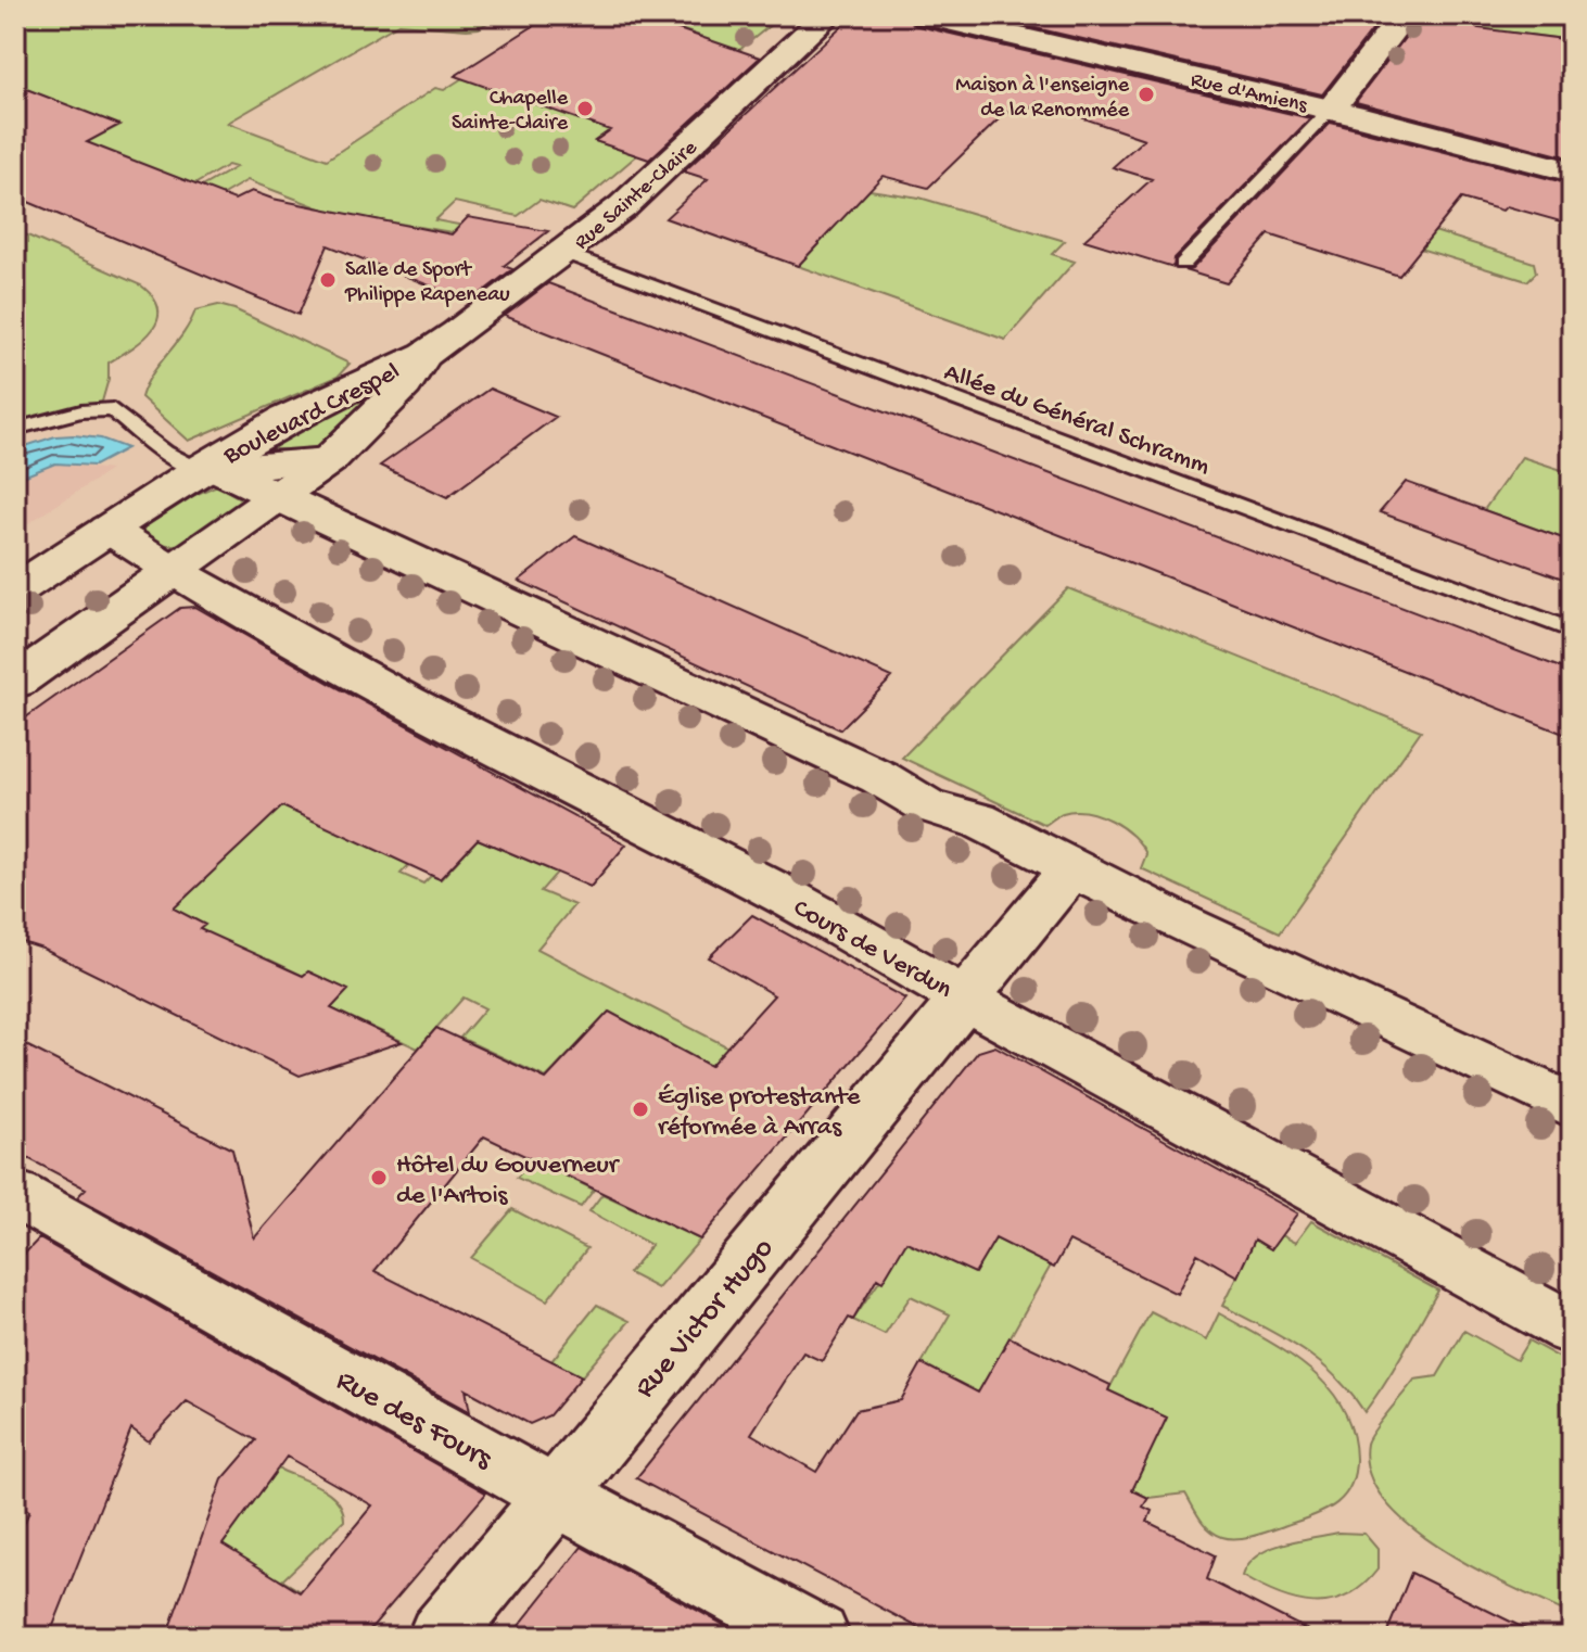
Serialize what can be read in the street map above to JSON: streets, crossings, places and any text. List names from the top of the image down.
{
  "streets": {
    "street": [
      "Rue d'Amiens",
      "Rue Sainte-Claire",
      "Boulevard Crespel",
      "Cours de Verdun",
      "Rue Victor Hugo",
      "Rue des Fours"
    ],
    "lane": ["Allée du Général Schramm"]
  },
  "crossings": [
    ["Rue Sainte-Claire", "Boulevard Crespel"],
    ["Rue Sainte-Claire", "Allée du Général Schramm"],
    ["Boulevard Crespel", "Cours de Verdun"],
    ["Cours de Verdun", "Rue Victor Hugo"],
    ["Rue Victor Hugo", "Rue des Fours"]
  ],
  "places": [
    "Maison à l'enseigne de la Renommée",
    "Chapelle Sainte-Claire",
    "Salle de Sport Philippe Rapeneau",
    "Église protestante réformée à Arras",
    "Hôtel du Gouverneur de l'Artois"
  ]
}
